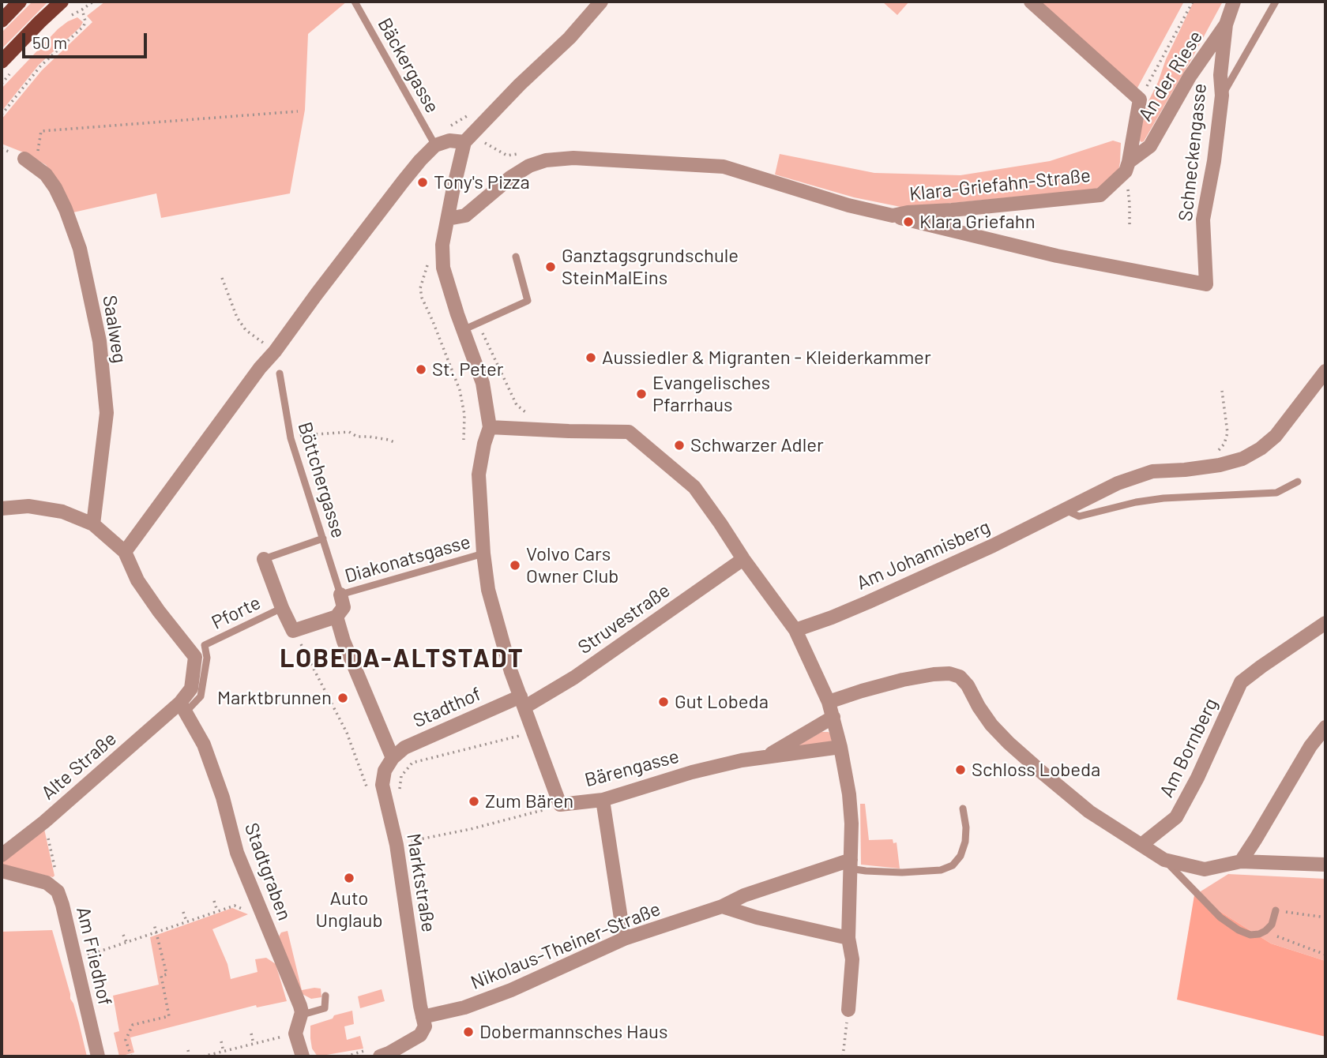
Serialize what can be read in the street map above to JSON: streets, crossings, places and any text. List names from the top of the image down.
{
  "streets": {
    "street": [
      "An der Riese",
      "Schneckengasse",
      "Klara-Griefahn-Straße",
      "Saalweg",
      "Am Johannisberg",
      "Struvestraße",
      "Stadthof",
      "Am Bornberg",
      "Alte Straße",
      "Bärengasse",
      "Stadtgraben",
      "Marktstraße",
      "Nikolaus-Theiner-Straße",
      "Am Friedhof"
    ],
    "lane": [
      "Bäckergasse",
      "Böttchergasse",
      "Diakonatsgasse",
      "Pforte"
    ]
  },
  "crossings": [
    ["An der Riese", "Schneckengasse"],
    ["An der Riese", "Klara-Griefahn-Straße"],
    ["Schneckengasse", "Klara-Griefahn-Straße"],
    ["Böttchergasse", "Diakonatsgasse"],
    ["Pforte", "Alte Straße"],
    ["Pforte", "Stadtgraben"],
    ["Struvestraße", "Stadthof"],
    ["Stadthof", "Marktstraße"],
    ["Alte Straße", "Stadtgraben"],
    ["Marktstraße", "Nikolaus-Theiner-Straße"]
  ],
  "districts": ["LOBEDA-ALTSTADT"],
  "places": [
    "Tony's Pizza",
    "Klara Griefahn",
    "Ganztagsgrundschule SteinMalEins",
    "Aussiedler & Migranten - Kleiderkammer",
    "St. Peter",
    "Evangelisches Pfarrhaus",
    "Schwarzer Adler",
    "Volvo Cars Owner Club",
    "Marktbrunnen",
    "Gut Lobeda",
    "Schloss Lobeda",
    "Zum Bären",
    "Auto Unglaub",
    "Dobermannsches Haus"
  ],
  "scale_bar": "50 m"
}
